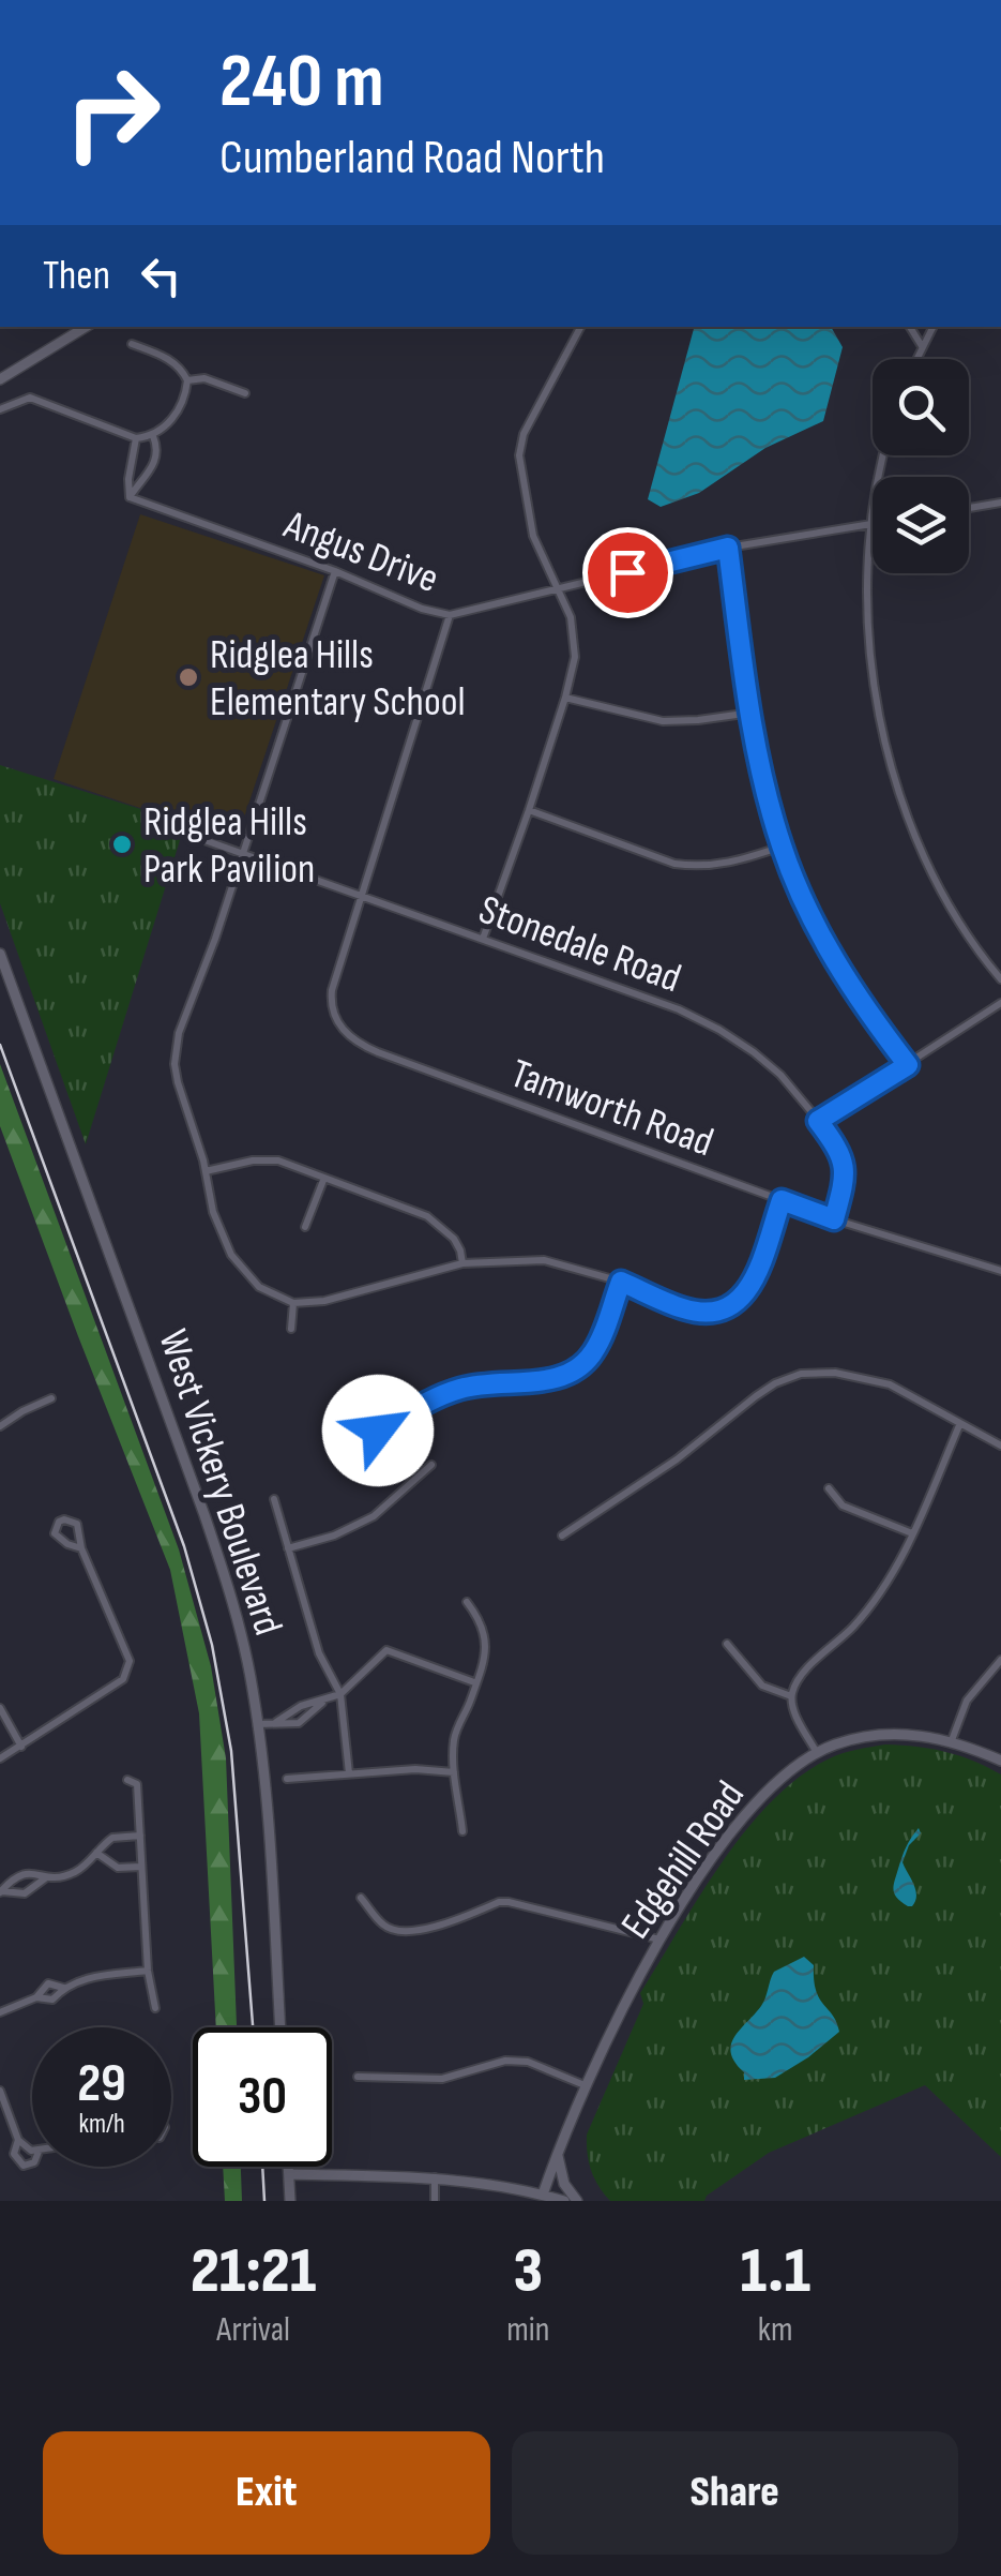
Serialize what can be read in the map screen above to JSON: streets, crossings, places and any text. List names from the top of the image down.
{
  "streets": {
    "main road": ["West Vickery Boulevard", "Edgehill Road"],
    "street": ["Angus Drive", "Stonedale Road", "Tamworth Road"]
  },
  "crossings": [
    ["Angus Drive", "Tamworth Road"],
    ["Stonedale Road", "Tamworth Road"]
  ],
  "places": ["Ridglea Hills Elementary School", "Ridglea Hills Park Pavilion"],
  "page": {
    "turn": ["240 m", "Cumberland Road North"],
    "then": "Then",
    "speed": "29 km/h",
    "limit": "30",
    "eta": [
      "21:21",
      "Arrival",
      "3",
      "min",
      "1.1",
      "km"
    ],
    "buttons": ["Exit", "Share"]
  }
}
